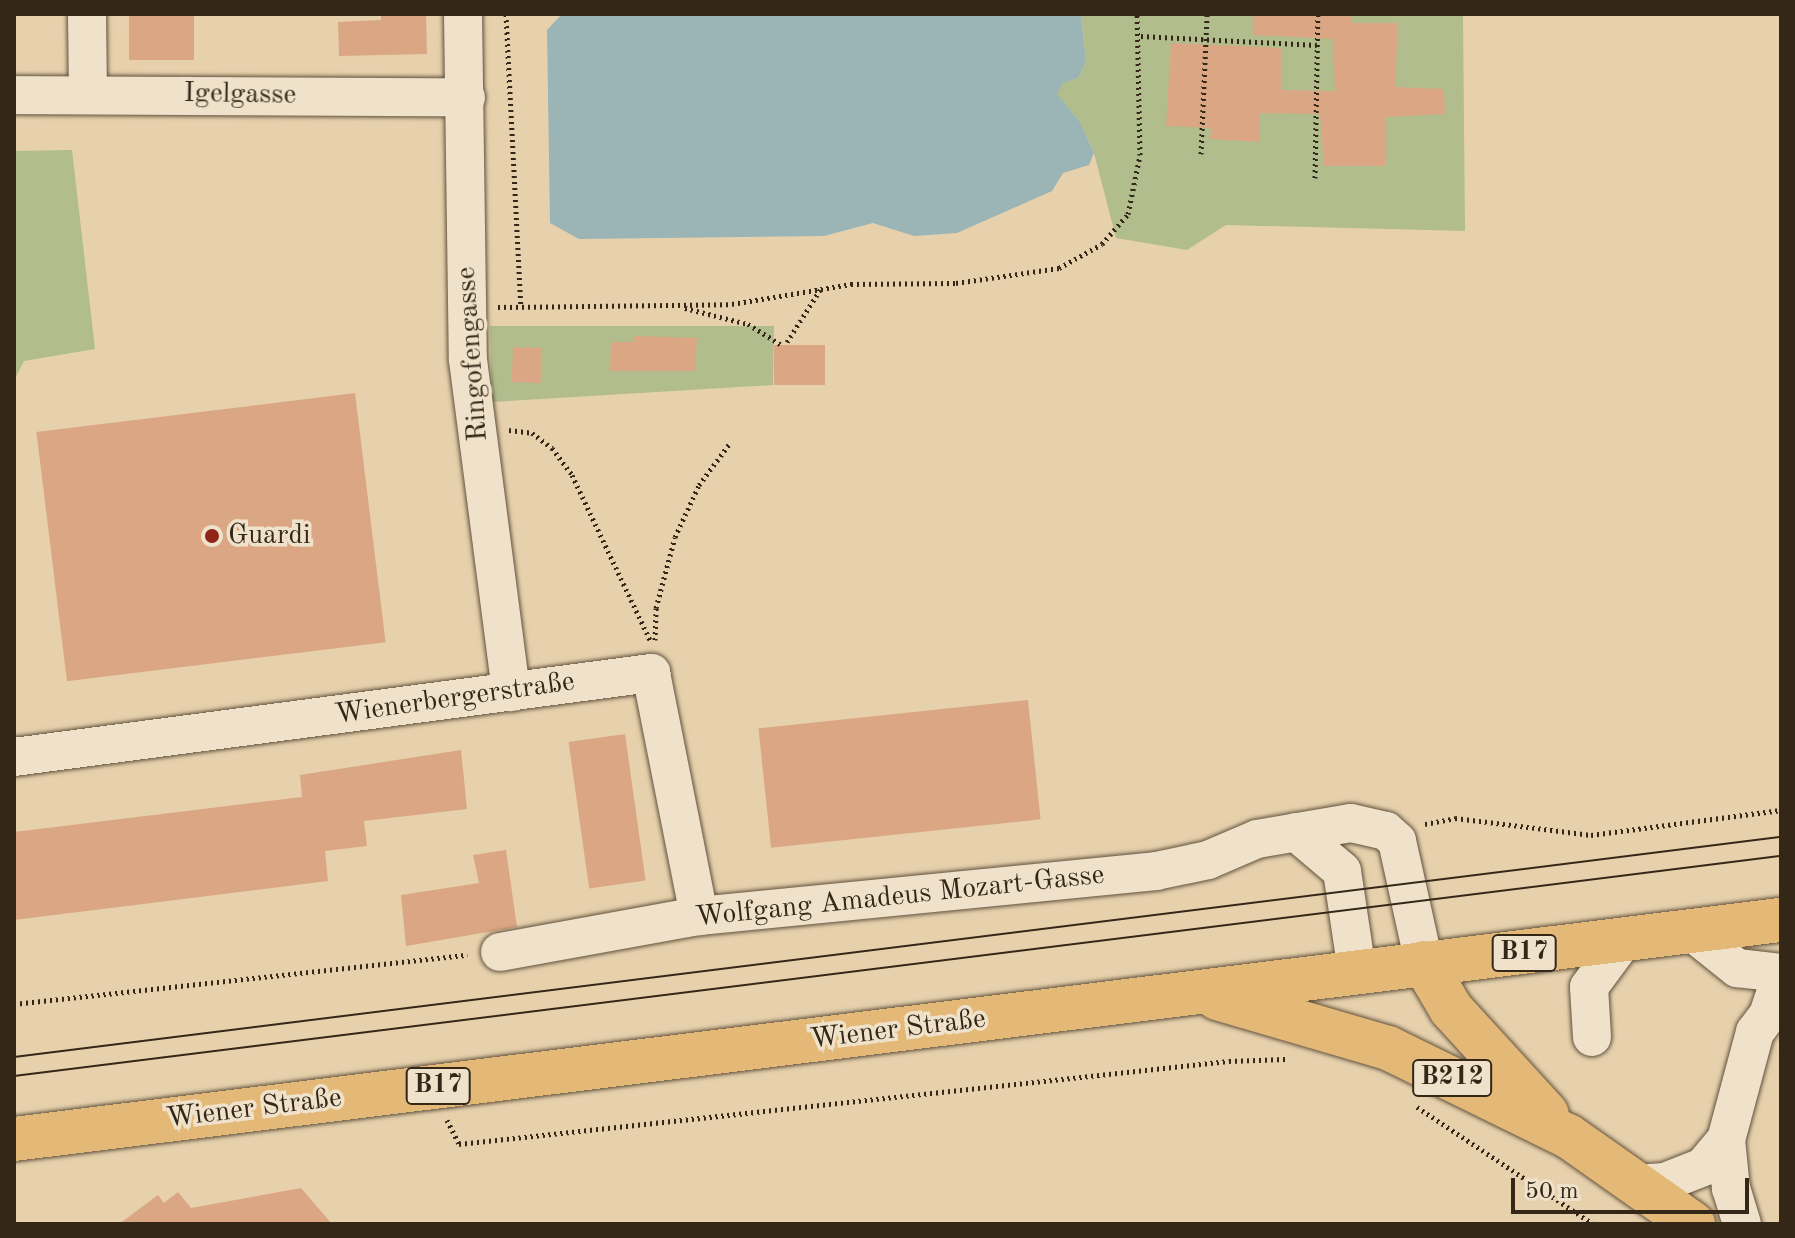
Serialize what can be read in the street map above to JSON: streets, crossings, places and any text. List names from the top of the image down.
{
  "streets": {
    "main road": ["B17", "Wiener Straße", "B212"],
    "street": [
      "Igelgasse",
      "Ringofengasse",
      "Wienerbergerstraße",
      "Wolfgang Amadeus Mozart-Gasse"
    ]
  },
  "crossings": [
    ["Igelgasse", "Ringofengasse"],
    ["Ringofengasse", "Wienerbergerstraße"],
    ["Wienerbergerstraße", "Wolfgang Amadeus Mozart-Gasse"],
    ["Wiener Straße", "B212"]
  ],
  "places": ["Guardi"],
  "scale_bar": "50 m"
}
